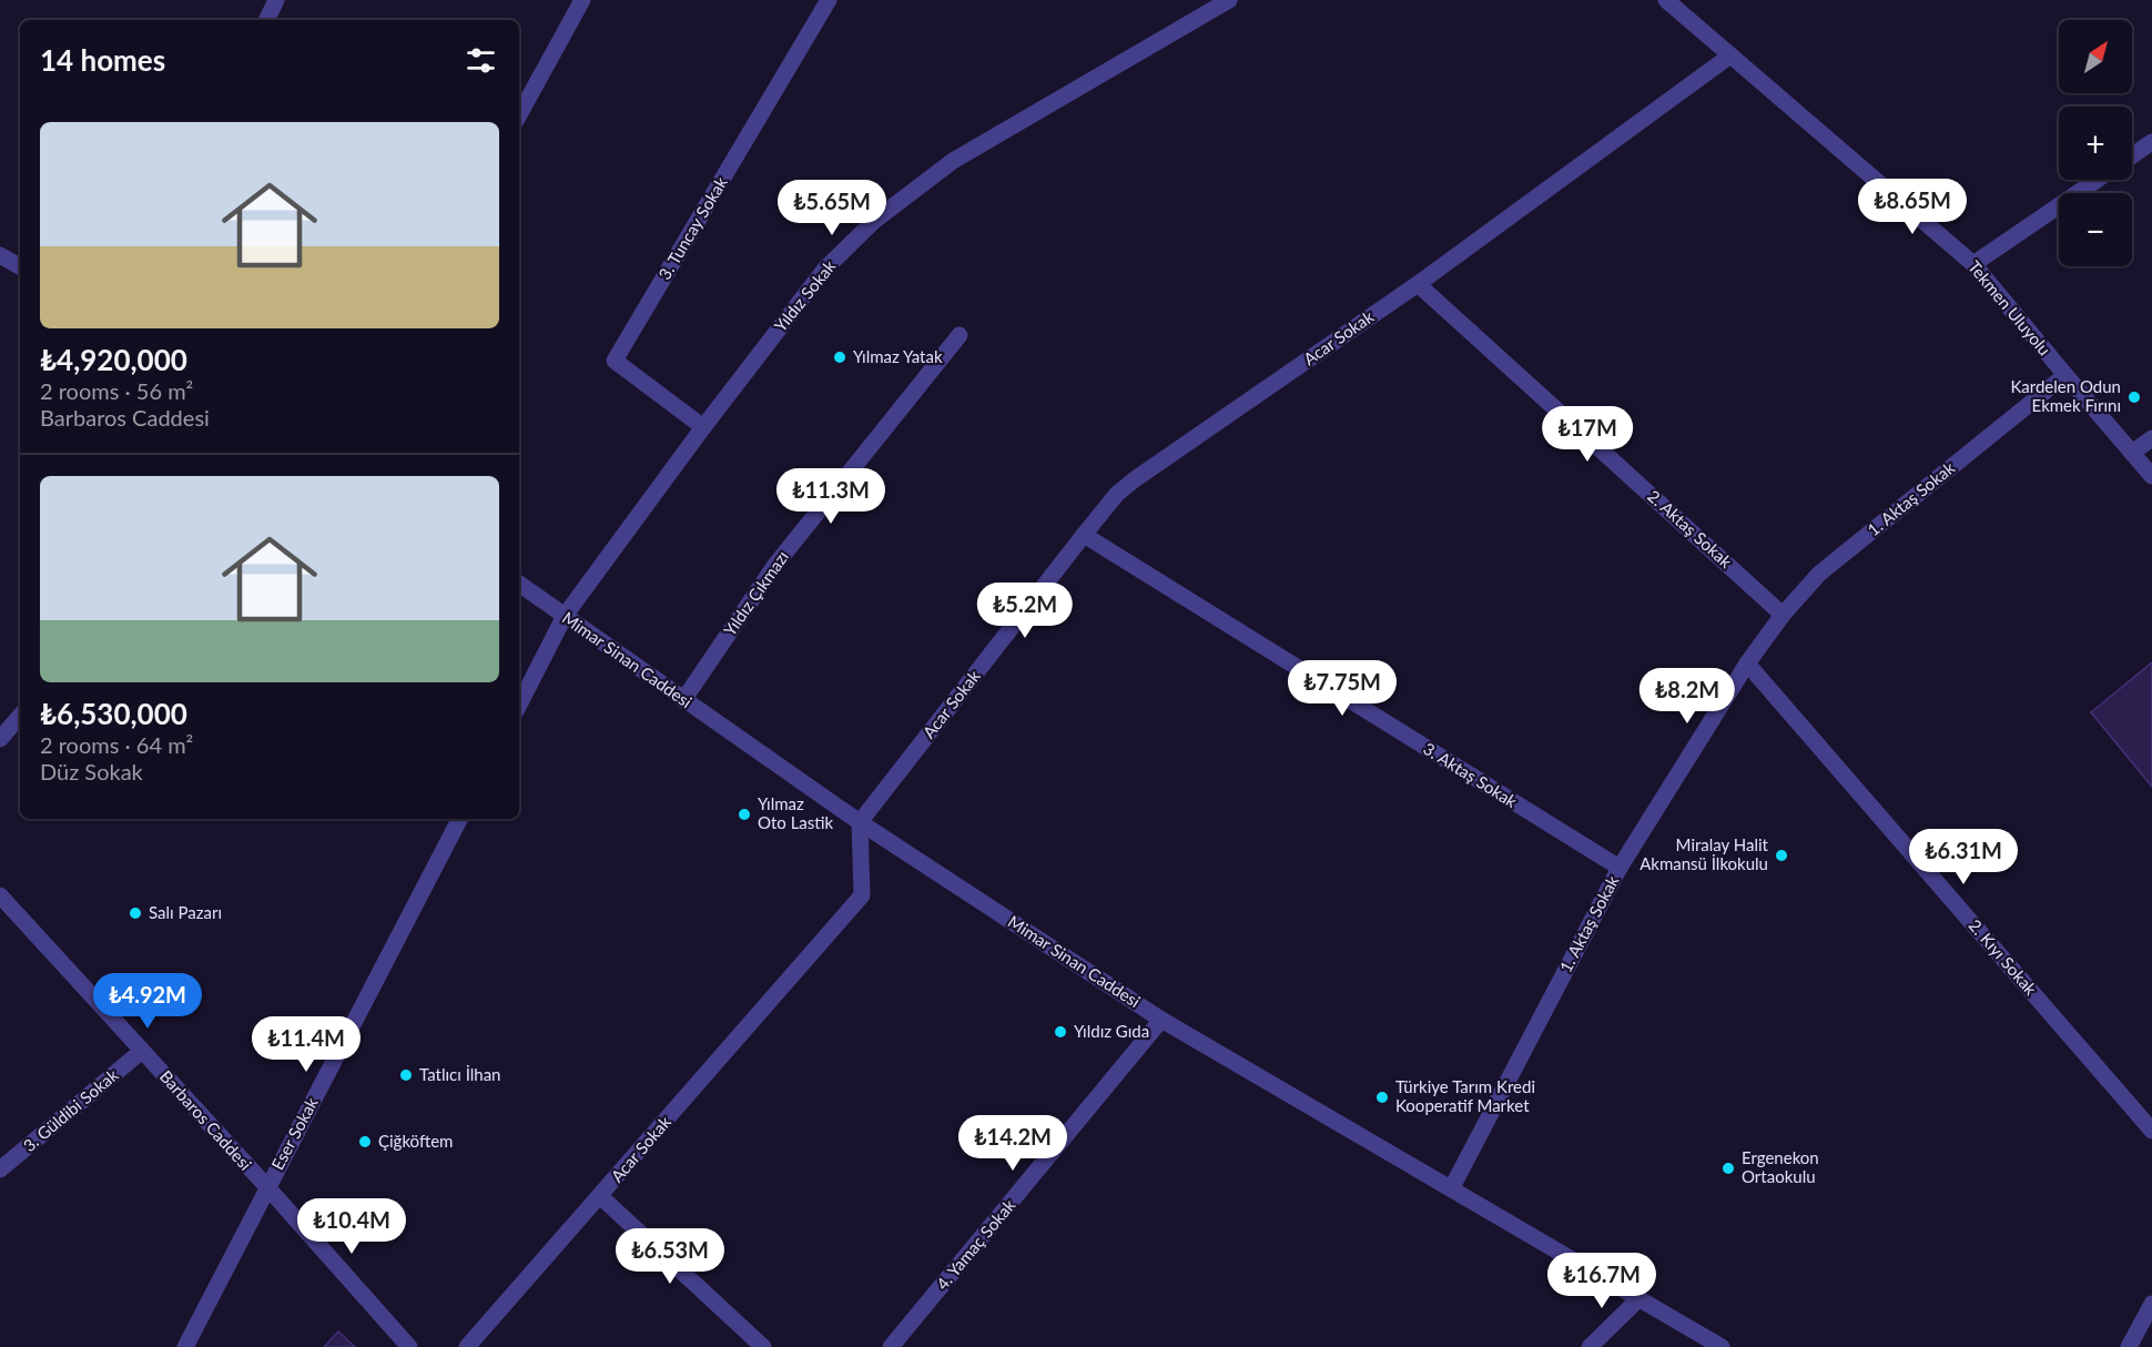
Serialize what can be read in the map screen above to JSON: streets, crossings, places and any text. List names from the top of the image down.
{
  "streets": {
    "street": [
      "3. Tuncay Sokak",
      "Yıldız Sokak",
      "Tekmen Uluyolu",
      "Acar Sokak",
      "1. Aktaş Sokak",
      "2. Aktaş Sokak",
      "Yıldız Çıkmazı",
      "Mimar Sinan Caddesi",
      "3. Aktaş Sokak",
      "2. Kıyı Sokak",
      "3. Güldibi Sokak",
      "Barbaros Caddesi",
      "Eser Sokak",
      "4. Yamaç Sokak"
    ]
  },
  "crossings": [
    ["3. Tuncay Sokak", "Yıldız Sokak"],
    ["Yıldız Sokak", "Mimar Sinan Caddesi"],
    ["Tekmen Uluyolu", "Acar Sokak"],
    ["Tekmen Uluyolu", "1. Aktaş Sokak"],
    ["Acar Sokak", "2. Aktaş Sokak"],
    ["Acar Sokak", "Mimar Sinan Caddesi"],
    ["Acar Sokak", "3. Aktaş Sokak"],
    ["1. Aktaş Sokak", "2. Aktaş Sokak"],
    ["1. Aktaş Sokak", "Mimar Sinan Caddesi"],
    ["1. Aktaş Sokak", "3. Aktaş Sokak"],
    ["1. Aktaş Sokak", "2. Kıyı Sokak"],
    ["Yıldız Çıkmazı", "Mimar Sinan Caddesi"],
    ["Mimar Sinan Caddesi", "4. Yamaç Sokak"],
    ["3. Güldibi Sokak", "Barbaros Caddesi"],
    ["Barbaros Caddesi", "Eser Sokak"]
  ],
  "places": [
    "Yılmaz Yatak",
    "Kardelen Odun Ekmek Fırını",
    "Yılmaz Oto Lastik",
    "Miralay Halit Akmansü İlkokulu",
    "Salı Pazarı",
    "Yıldız Gıda",
    "Tatlıcı İlhan",
    "Türkiye Tarım Kredi Kooperatif Market",
    "Çiğköftem",
    "Ergenekon Ortaokulu"
  ],
  "north": "top right",
  "page": {
    "map_buttons": ["+", "−"],
    "heading": "14 homes",
    "list": [
      {
        "name": "₺4,920,000",
        "note": "2 rooms · 56 m² · Barbaros Caddesi"
      },
      {
        "name": "₺6,530,000",
        "note": "2 rooms · 64 m² · Düz Sokak"
      }
    ],
    "price": [
      "₺8.65M",
      "₺5.65M",
      "₺17M",
      "₺11.3M",
      "₺5.2M",
      "₺7.75M",
      "₺8.2M",
      "₺6.31M",
      "₺4.92M",
      "₺11.4M",
      "₺14.2M",
      "₺10.4M",
      "₺6.53M",
      "₺16.7M"
    ]
  }
}
